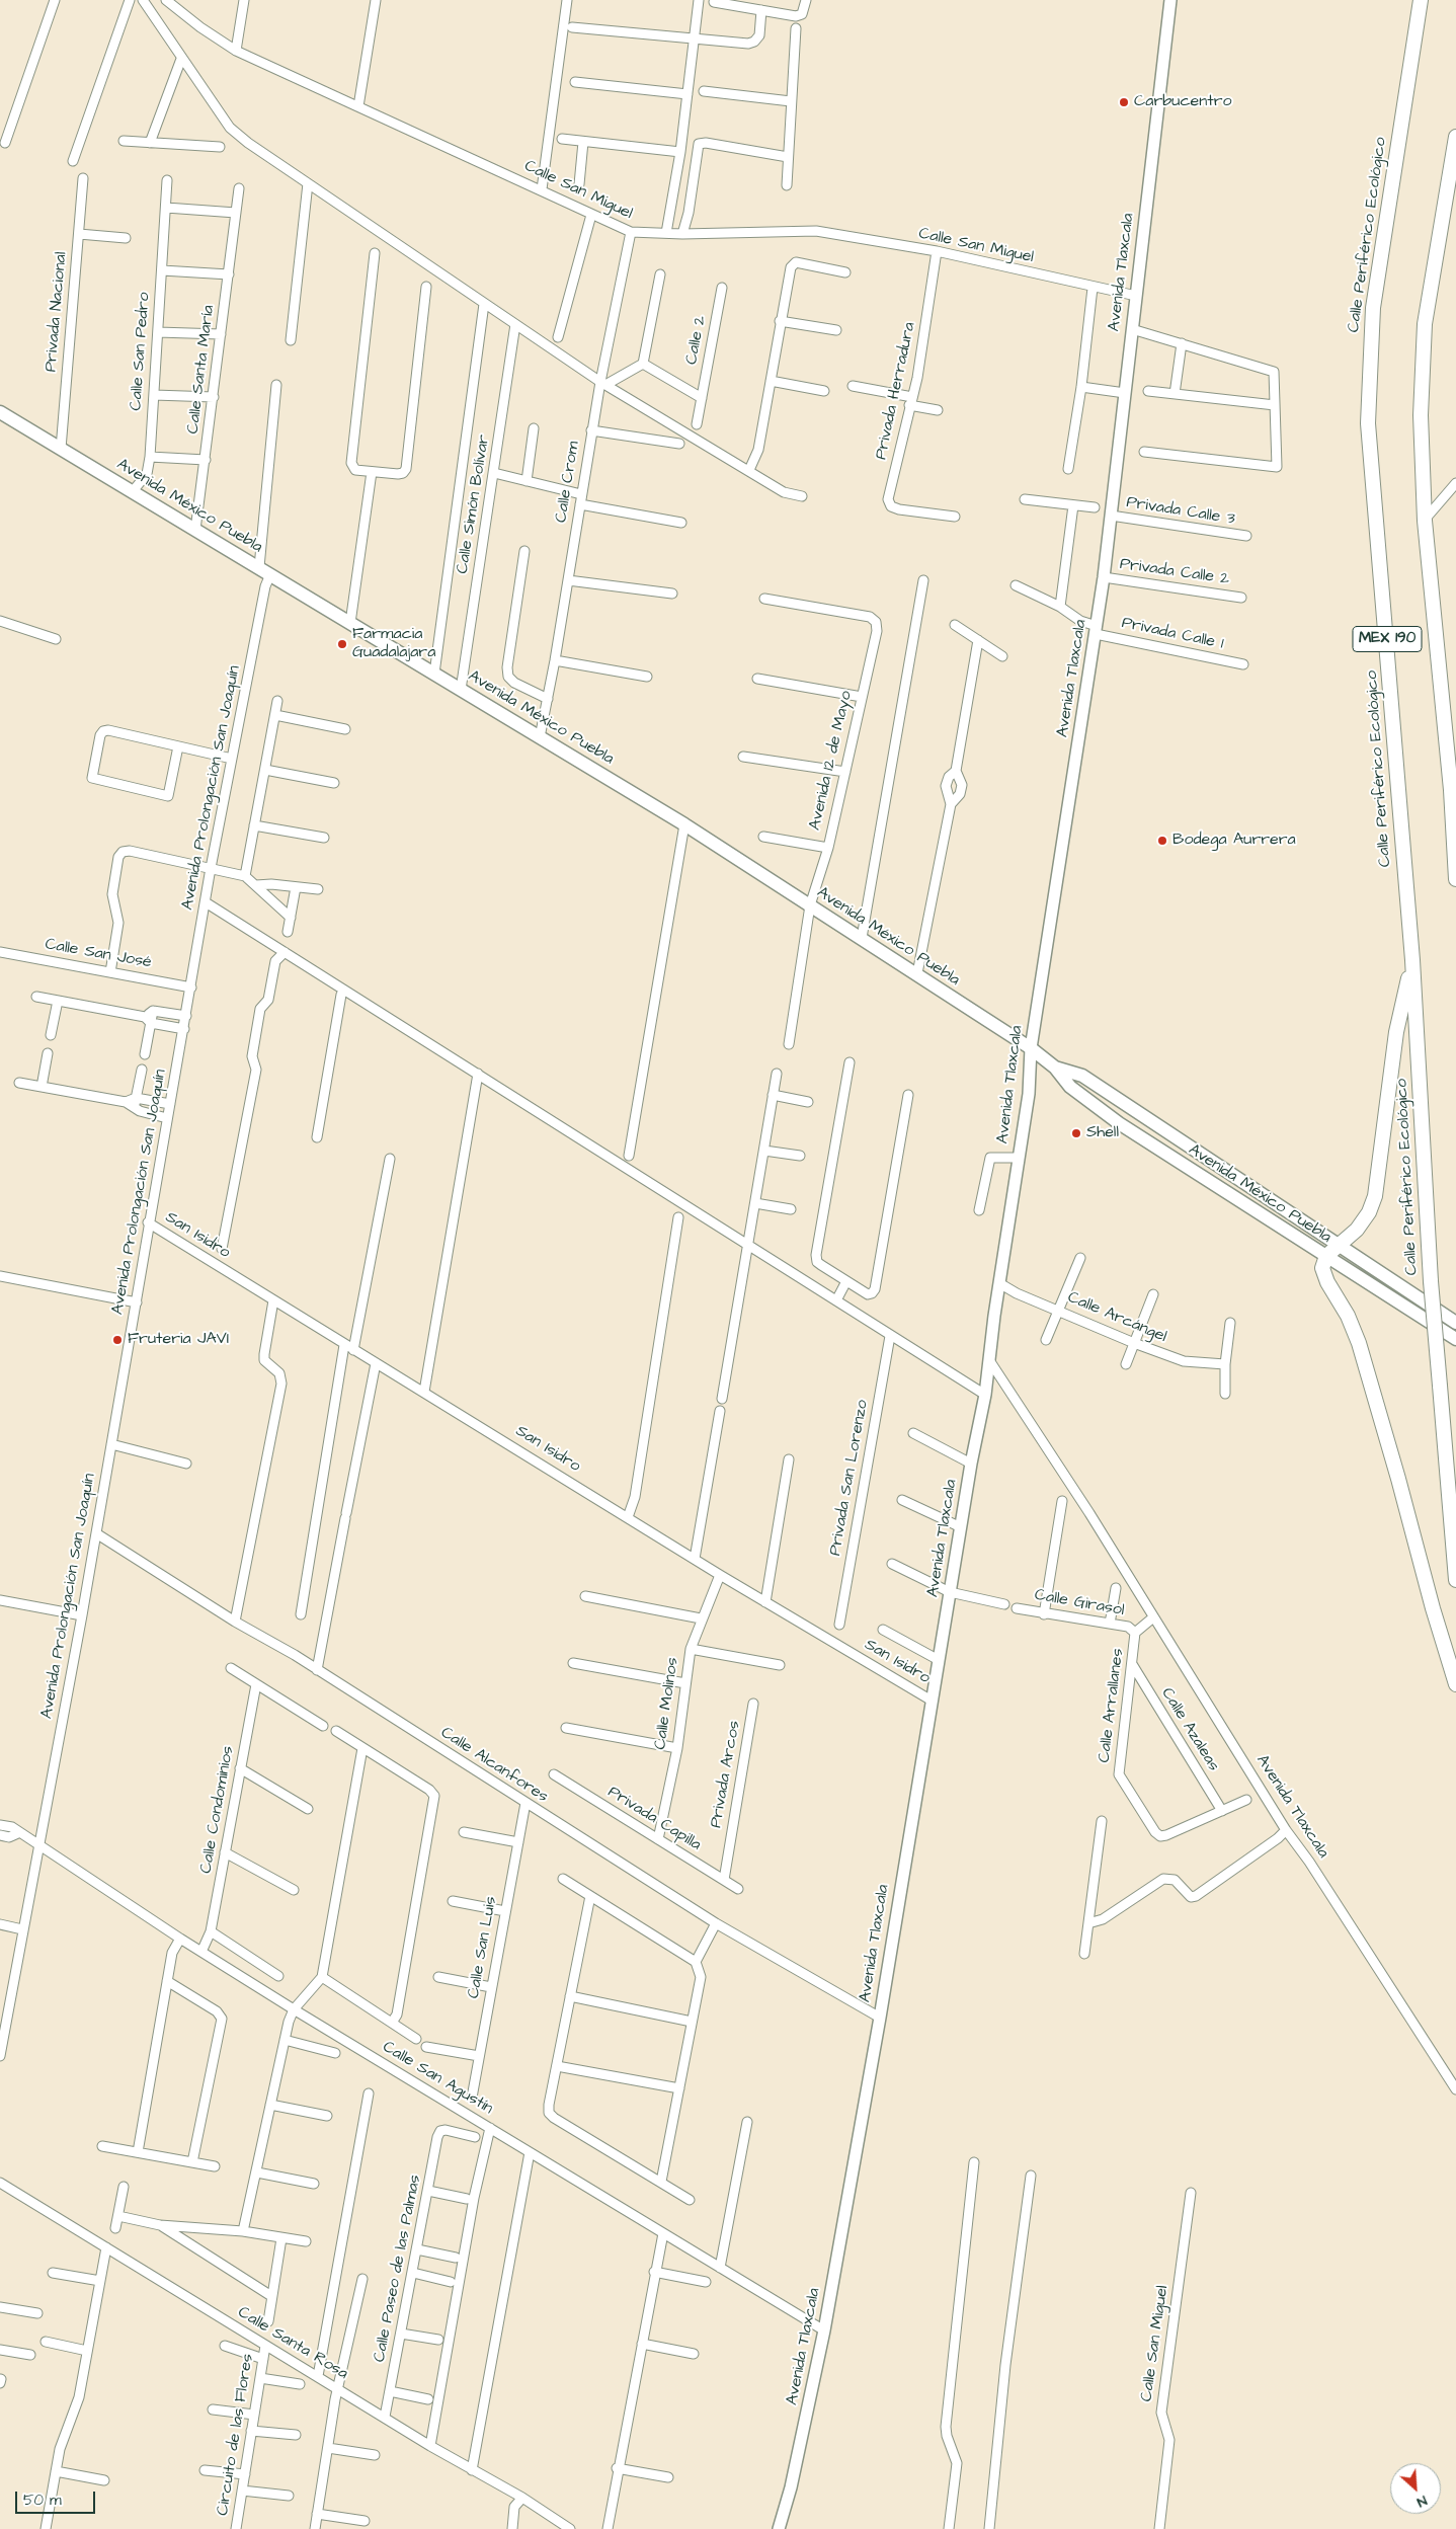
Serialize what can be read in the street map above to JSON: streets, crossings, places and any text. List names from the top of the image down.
{
  "streets": {
    "highway": ["Calle Periférico Ecológico", "MEX 190"],
    "main road": ["Avenida México Puebla"],
    "street": [
      "Calle San Miguel",
      "Avenida Tlaxcala",
      "Privada Nacional",
      "Calle 2",
      "Calle San Pedro",
      "Calle Santa María",
      "Privada Herradura",
      "Calle Crom",
      "Calle Simón Bolívar",
      "Privada Calle 3",
      "Privada Calle 2",
      "Privada Calle 1",
      "Avenida 12 de Mayo",
      "Avenida Prolongación San Joaquín",
      "Calle San José",
      "San Isidro",
      "Calle Arcángel",
      "Privada San Lorenzo",
      "Calle Girasol",
      "Calle Molinos",
      "Calle Arrallanes",
      "Calle Azaleas",
      "Calle Alcanfores",
      "Privada Arcos",
      "Calle Condominios",
      "Privada Capilla",
      "Calle San Luis",
      "Calle San Agustín",
      "Calle Paseo de las Palmas",
      "Calle Santa Rosa",
      "Circuito de las Flores"
    ]
  },
  "crossings": [
    ["Calle San Miguel", "Avenida Tlaxcala"],
    ["Calle San Miguel", "Privada Herradura"],
    ["Calle San Miguel", "Calle Crom"],
    ["Avenida Tlaxcala", "Avenida México Puebla"],
    ["Avenida Tlaxcala", "Privada Calle 3"],
    ["Avenida Tlaxcala", "Privada Calle 2"],
    ["Avenida Tlaxcala", "Privada Calle 1"],
    ["Avenida Tlaxcala", "San Isidro"],
    ["Avenida Tlaxcala", "Calle Arcángel"],
    ["Avenida Tlaxcala", "Calle Alcanfores"],
    ["Avenida Tlaxcala", "Calle San Agustín"],
    ["Privada Nacional", "Avenida México Puebla"],
    ["Calle San Pedro", "Avenida México Puebla"],
    ["Calle Santa María", "Avenida México Puebla"],
    ["Calle Crom", "Avenida México Puebla"],
    ["Calle Simón Bolívar", "Avenida México Puebla"],
    ["Avenida México Puebla", "Avenida 12 de Mayo"],
    ["Avenida México Puebla", "Avenida Prolongación San Joaquín"],
    ["Avenida Prolongación San Joaquín", "Calle San José"],
    ["Avenida Prolongación San Joaquín", "San Isidro"],
    ["Avenida Prolongación San Joaquín", "Calle Alcanfores"],
    ["Avenida Prolongación San Joaquín", "Calle San Agustín"],
    ["San Isidro", "Calle Molinos"],
    ["Calle Girasol", "Calle Arrallanes"],
    ["Calle Molinos", "Privada Capilla"],
    ["Calle Arrallanes", "Calle Azaleas"],
    ["Calle Alcanfores", "Calle San Luis"],
    ["Privada Arcos", "Privada Capilla"],
    ["Calle Condominios", "Calle San Agustín"],
    ["Calle Paseo de las Palmas", "Calle Santa Rosa"],
    ["Calle Santa Rosa", "Circuito de las Flores"]
  ],
  "places": [
    "Carbucentro",
    "Farmacia Guadalajara",
    "Bodega Aurrera",
    "Shell",
    "Fruteria JAVI"
  ],
  "scale_bar": "50 m",
  "north": "bottom right"
}
